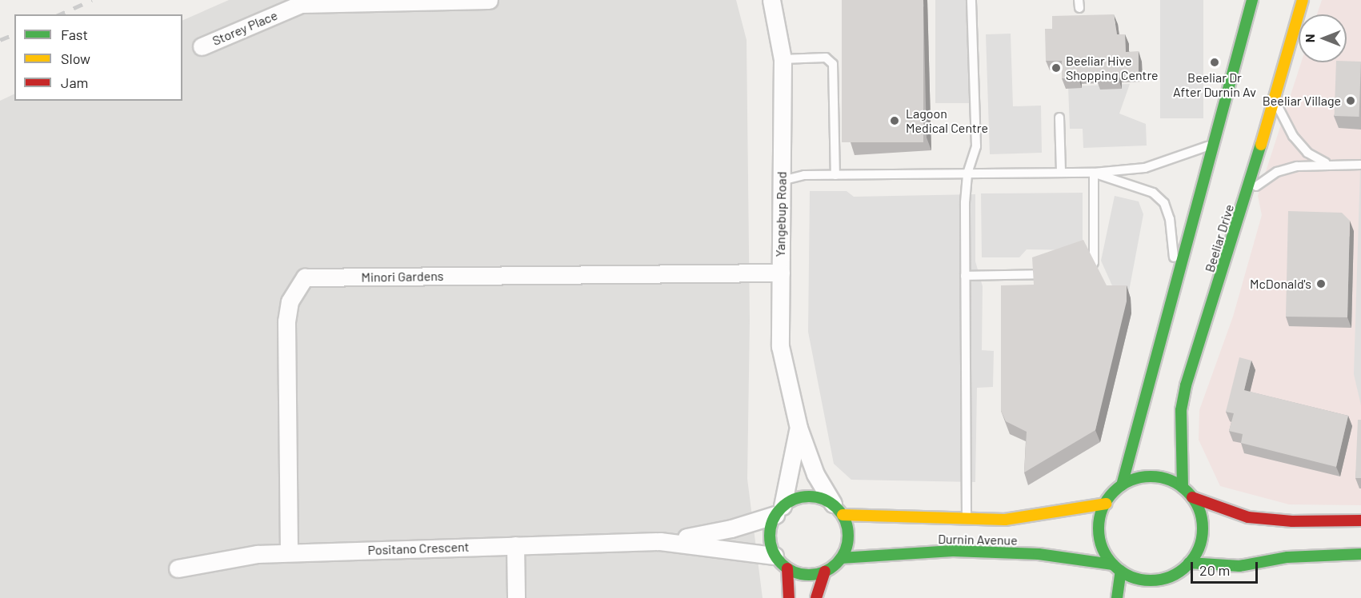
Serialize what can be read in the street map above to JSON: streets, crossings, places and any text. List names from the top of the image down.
{
  "streets": {
    "main road": ["Beeliar Drive", "Durnin Avenue"],
    "street": [
      "Storey Place",
      "Yangebup Road",
      "Minori Gardens",
      "Positano Crescent"
    ]
  },
  "crossings": [
    ["Yangebup Road", "Minori Gardens"],
    ["Yangebup Road", "Durnin Avenue"],
    ["Yangebup Road", "Positano Crescent"],
    ["Beeliar Drive", "Durnin Avenue"],
    ["Minori Gardens", "Positano Crescent"],
    ["Durnin Avenue", "Positano Crescent"]
  ],
  "places": [
    "Beeliar Dr After Durnin Av",
    "Beeliar Hive Shopping Centre",
    "Beeliar Village",
    "Lagoon Medical Centre",
    "McDonald's"
  ],
  "legend": ["Fast", "Slow", "Jam"],
  "scale_bar": "20 m",
  "north": "left"
}
